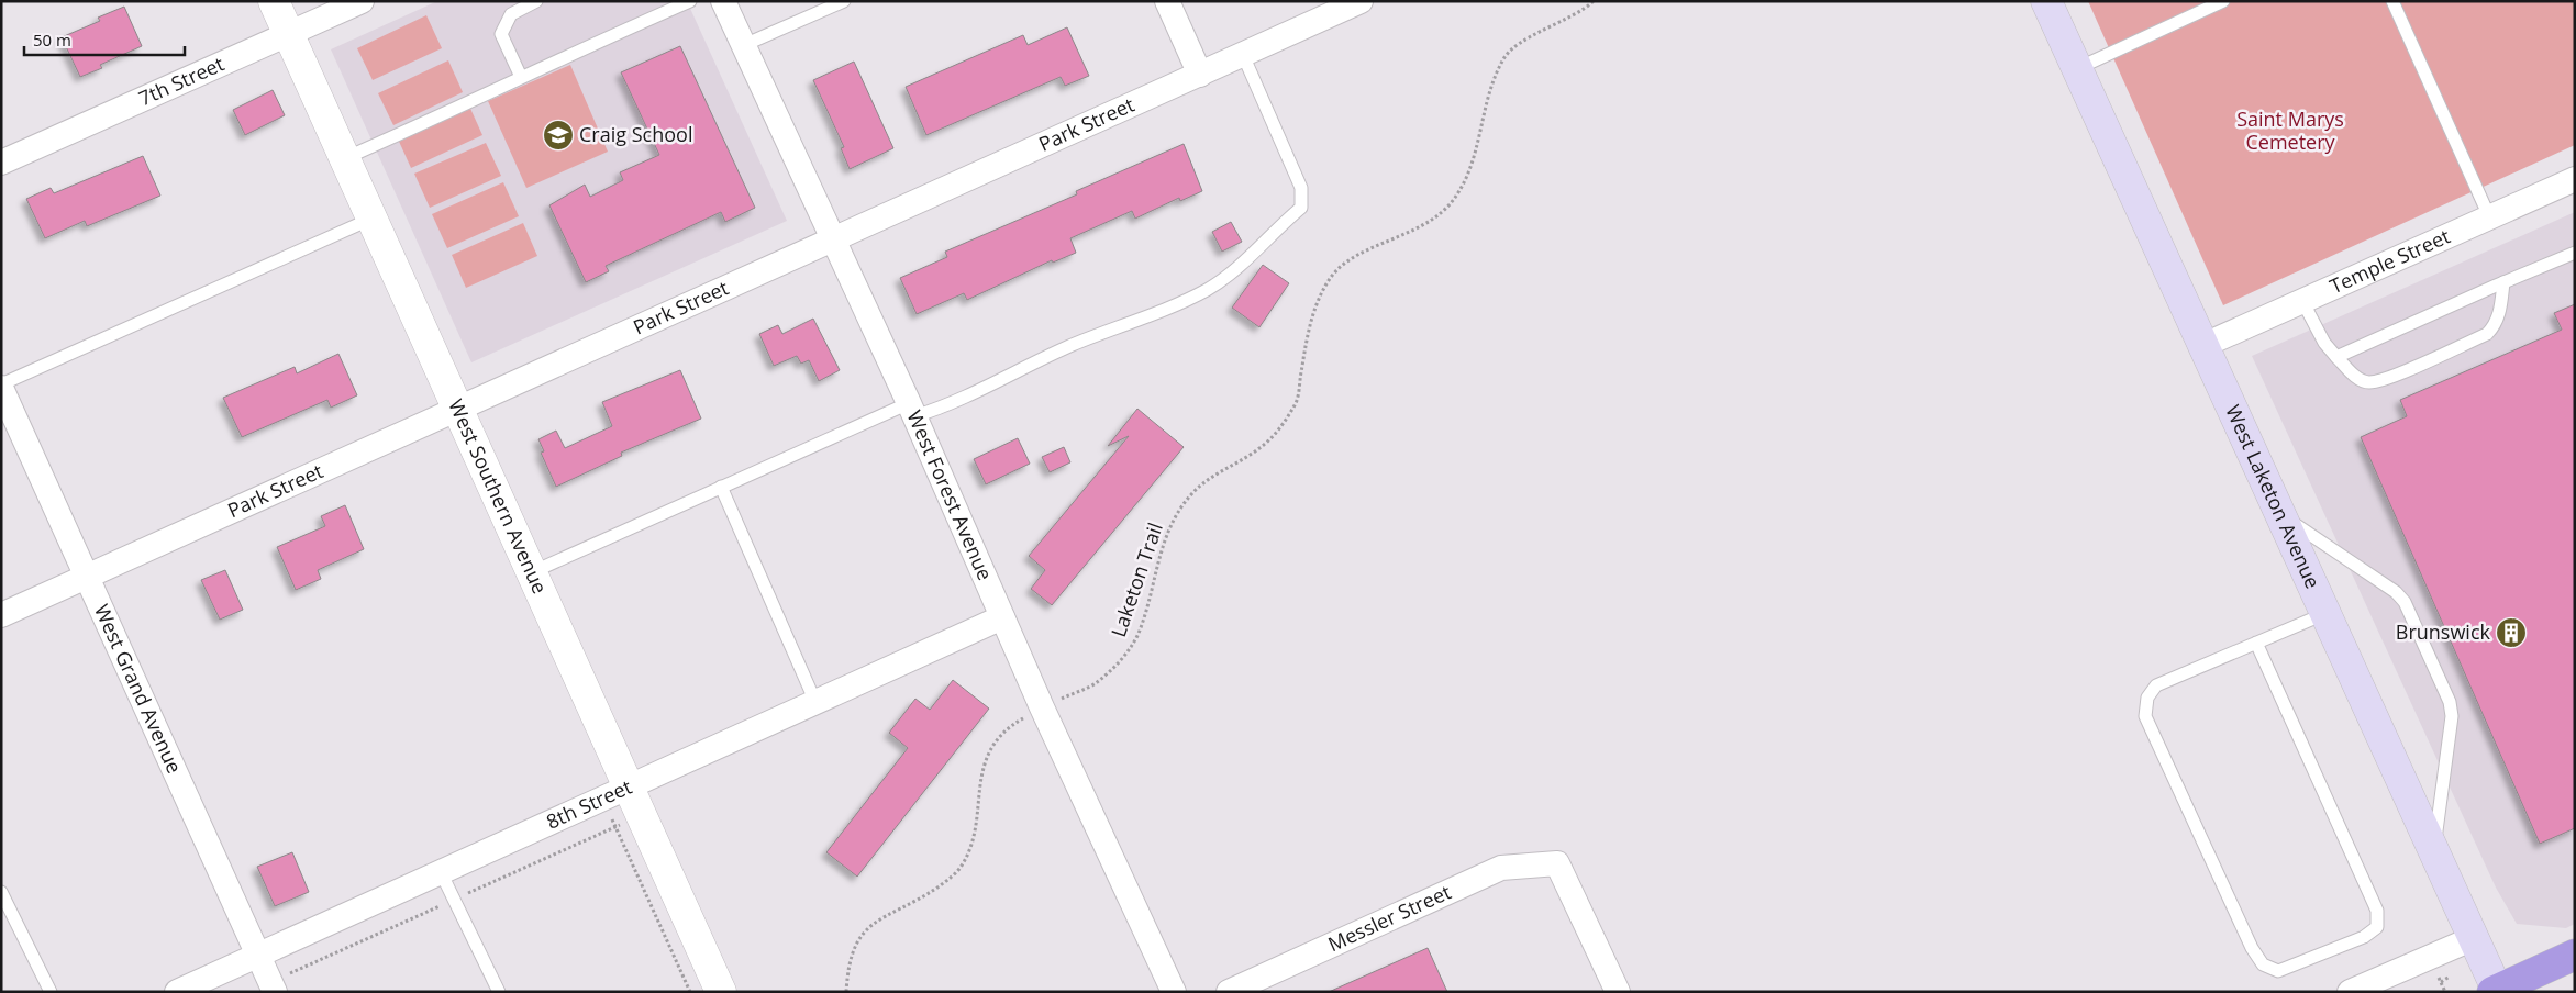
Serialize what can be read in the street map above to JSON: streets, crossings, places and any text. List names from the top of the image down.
{
  "streets": {
    "main road": ["West Laketon Avenue"],
    "street": [
      "7th Street",
      "Park Street",
      "Temple Street",
      "West Southern Avenue",
      "West Forest Avenue",
      "West Grand Avenue",
      "8th Street",
      "Messler Street"
    ],
    "path": ["Laketon Trail"]
  },
  "crossings": [
    ["7th Street", "West Southern Avenue"],
    ["Park Street", "West Southern Avenue"],
    ["Park Street", "West Forest Avenue"],
    ["Park Street", "West Grand Avenue"],
    ["Temple Street", "West Laketon Avenue"],
    ["West Southern Avenue", "8th Street"],
    ["West Forest Avenue", "Laketon Trail"],
    ["West Forest Avenue", "8th Street"],
    ["West Grand Avenue", "8th Street"]
  ],
  "parks": ["Saint Marys Cemetery"],
  "places": {
    "school or university": ["Craig School"],
    "building": ["Brunswick"]
  },
  "scale_bar": "50 m"
}
